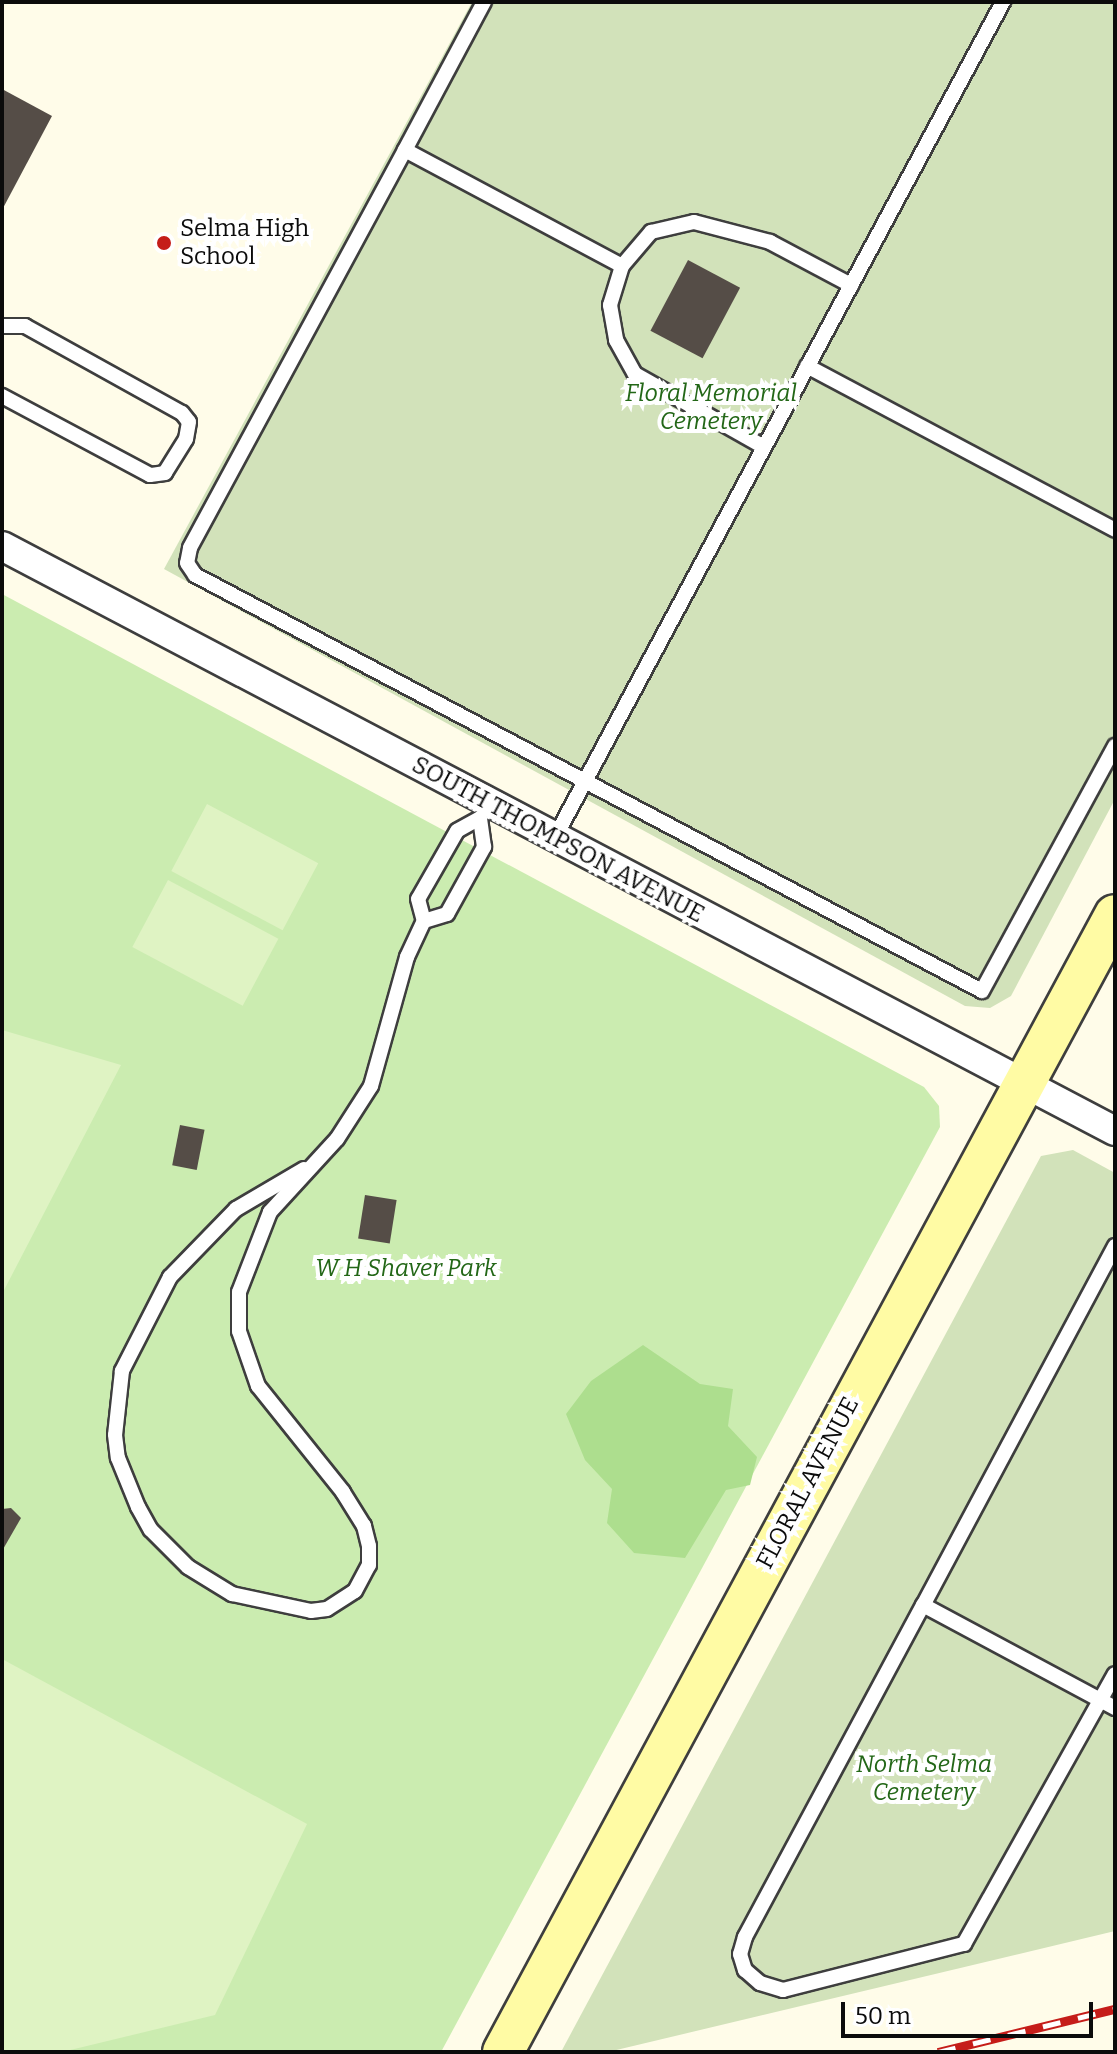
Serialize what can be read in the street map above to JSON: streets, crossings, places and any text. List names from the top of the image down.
{
  "streets": {
    "main road": ["FLORAL AVENUE"],
    "street": ["SOUTH THOMPSON AVENUE"]
  },
  "crossings": [
    ["SOUTH THOMPSON AVENUE", "FLORAL AVENUE"]
  ],
  "parks": ["Floral Memorial Cemetery", "W H Shaver Park", "North Selma Cemetery"],
  "places": ["Selma High School"],
  "scale_bar": "50 m"
}
